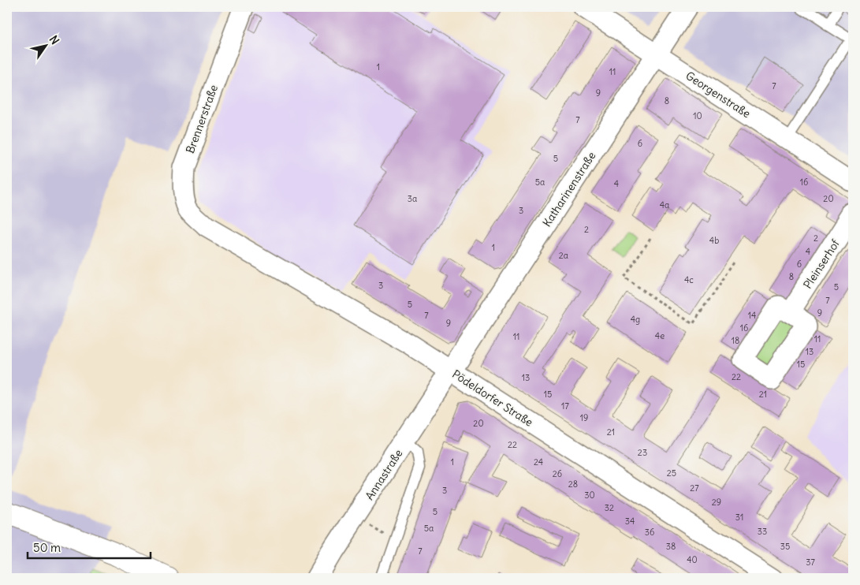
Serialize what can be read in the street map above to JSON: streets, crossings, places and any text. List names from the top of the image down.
{
  "streets": {
    "street": [
      "Georgenstraße",
      "Brennerstraße",
      "Katharinenstraße",
      "Pleinserhof",
      "Pödeldorfer Straße",
      "Annastraße"
    ]
  },
  "crossings": [
    ["Georgenstraße", "Katharinenstraße"],
    ["Brennerstraße", "Pödeldorfer Straße"],
    ["Katharinenstraße", "Pödeldorfer Straße"],
    ["Katharinenstraße", "Annastraße"],
    ["Pödeldorfer Straße", "Annastraße"]
  ],
  "house_numbers": [
    "1",
    "11",
    "7",
    "9",
    "8",
    "10",
    "7",
    "6",
    "5",
    "5a",
    "16",
    "4",
    "3a",
    "20",
    "4a",
    "3",
    "2",
    "2",
    "4b",
    "1",
    "4",
    "2a",
    "6",
    "8",
    "4c",
    "3",
    "5",
    "7",
    "5",
    "9",
    "7",
    "14",
    "4g",
    "9",
    "16",
    "4e",
    "11",
    "11",
    "18",
    "13",
    "15",
    "22",
    "13",
    "15",
    "21",
    "17",
    "19",
    "20",
    "21",
    "22",
    "23",
    "1",
    "24",
    "25",
    "26",
    "28",
    "27",
    "3",
    "30",
    "29",
    "32",
    "5",
    "31",
    "34",
    "5a",
    "33",
    "36",
    "38",
    "35",
    "7",
    "40",
    "37"
  ],
  "scale_bar": "50 m",
  "north": "top right"
}
